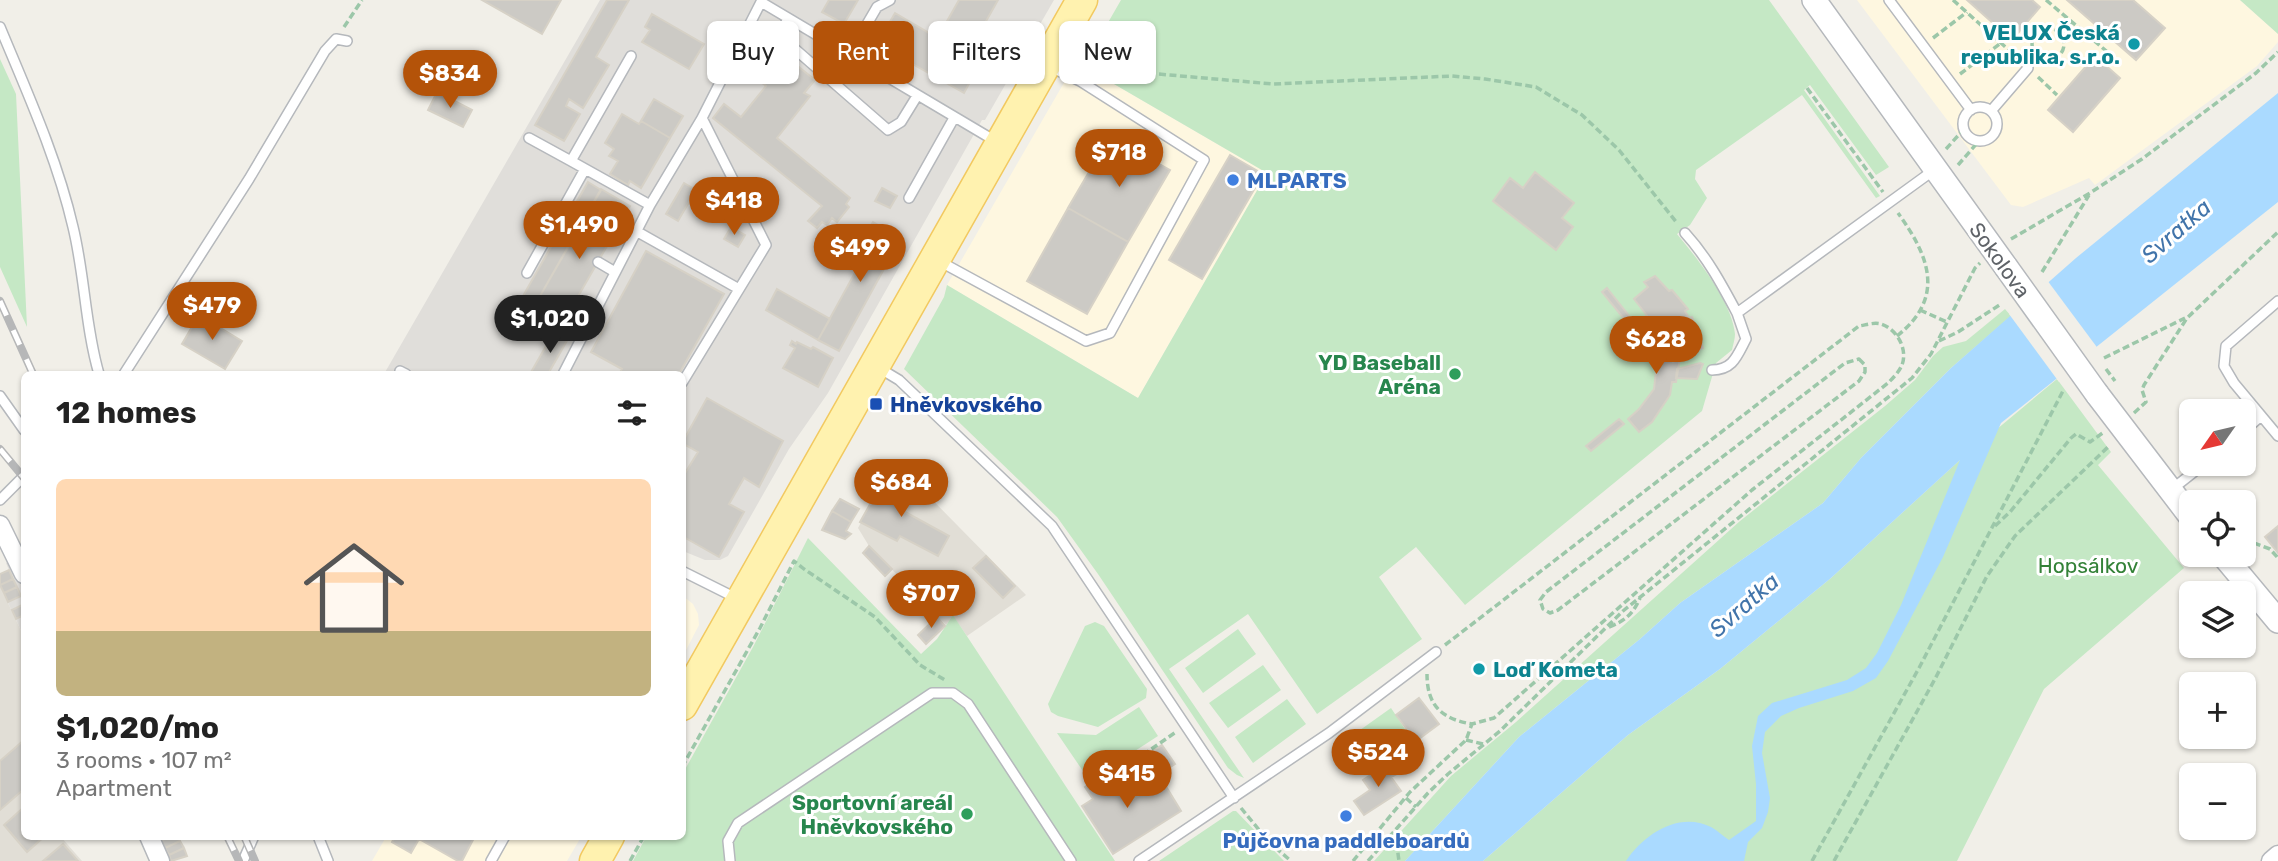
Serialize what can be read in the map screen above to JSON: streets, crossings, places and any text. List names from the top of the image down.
{
  "streets": {
    "street": ["Sokolova"]
  },
  "water": ["Svratka"],
  "parks": ["Hopsálkov"],
  "places": {
    "other": [
      "VELUX Česká republika, s.r.o.",
      "MLPARTS",
      "YD Baseball Aréna",
      "Loď Kometa",
      "Sportovní areál Hněvkovského",
      "Půjčovna paddleboardů"
    ],
    "transit": ["Hněvkovského"]
  },
  "north": "bottom left",
  "page": {
    "chip": [
      "Buy",
      "Rent",
      "Filters",
      "New"
    ],
    "price": [
      "$834",
      "$718",
      "$418",
      "$1,490",
      "$499",
      "$479",
      "$1,020",
      "$628",
      "$684",
      "$707",
      "$524",
      "$415"
    ],
    "heading": "12 homes",
    "map_buttons": ["+", "−"],
    "list": [
      {
        "name": "$1,020/mo",
        "note": "3 rooms · 107 m² · Apartment"
      }
    ]
  }
}
